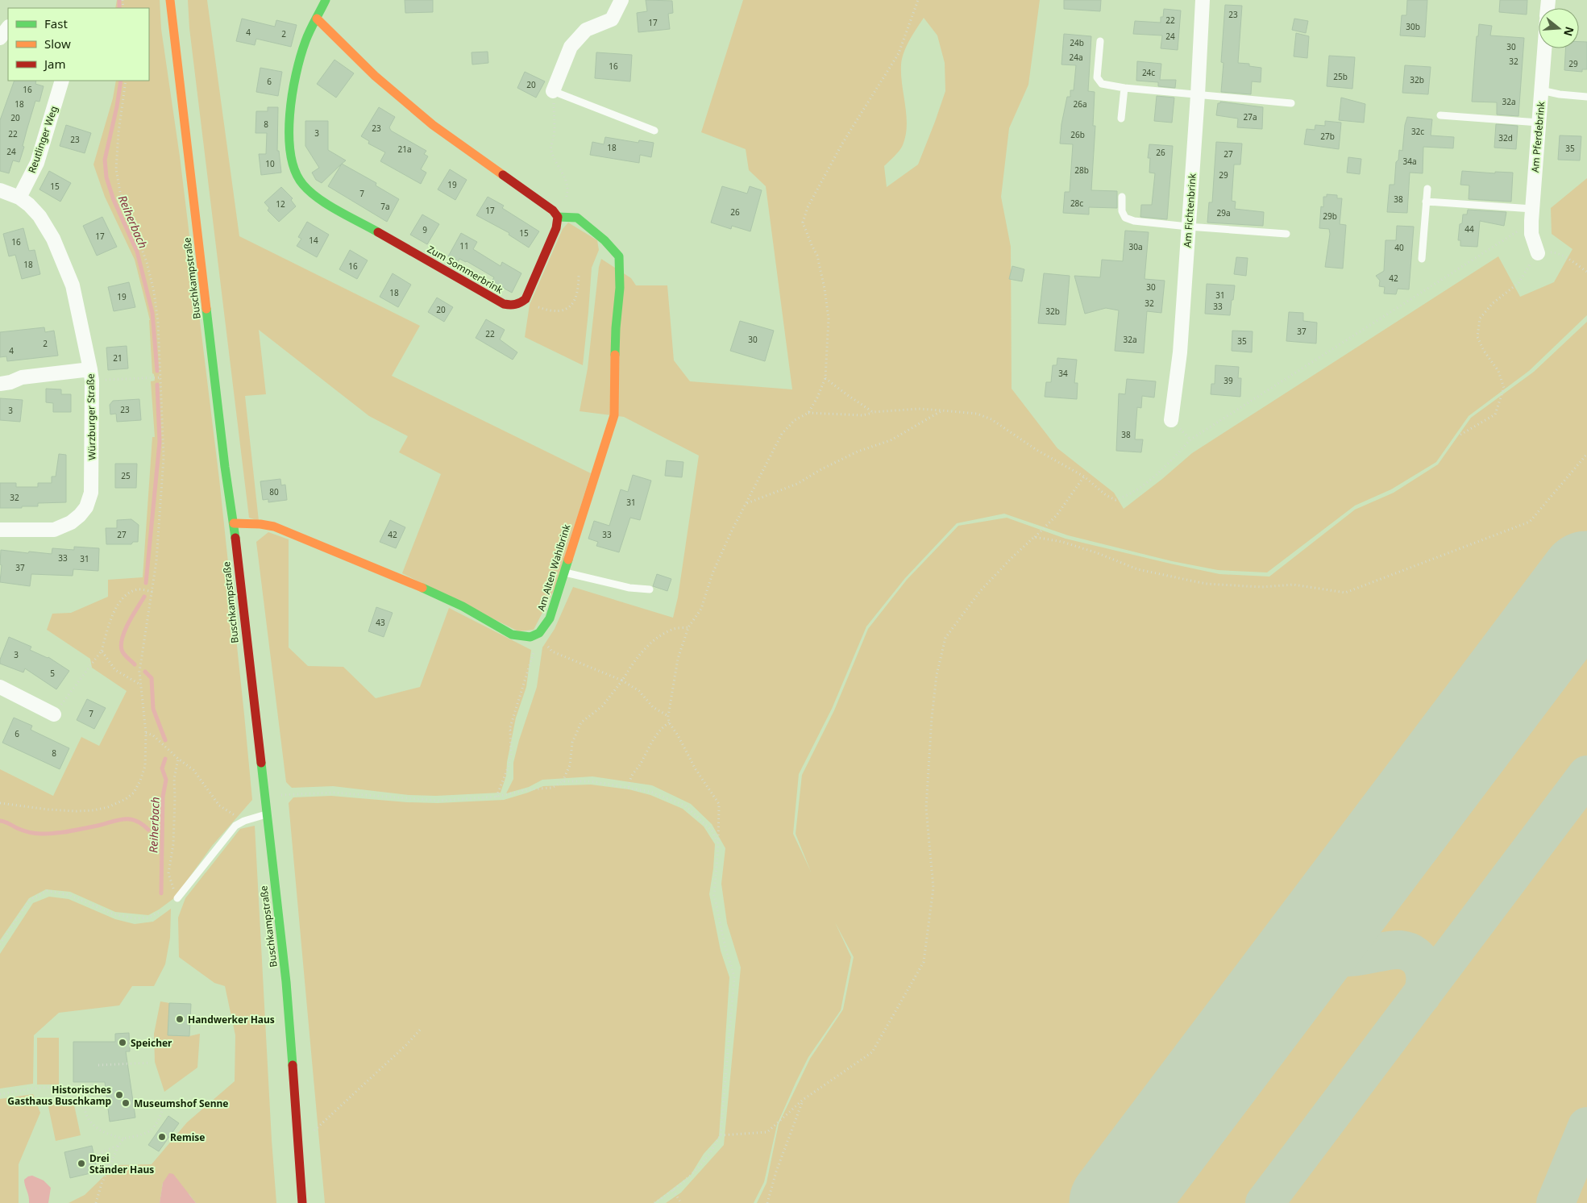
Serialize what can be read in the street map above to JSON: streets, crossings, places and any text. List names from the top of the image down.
{
  "streets": {
    "street": [
      "Am Pferdebrink",
      "Reutlinger Weg",
      "Am Fichtenbrink",
      "Zum Sommerbrink",
      "Buschkampstraße",
      "Würzburger Straße",
      "Am Alten Wahlbrink"
    ]
  },
  "crossings": [
    ["Reutlinger Weg", "Würzburger Straße"]
  ],
  "water": ["Reiherbach"],
  "places": [
    "Handwerker Haus",
    "Speicher",
    "Historisches Gasthaus Buschkamp",
    "Museumshof Senne",
    "Remise",
    "Drei Ständer Haus"
  ],
  "house_numbers": [
    "23",
    "22",
    "17",
    "30b",
    "4",
    "2",
    "24",
    "24b",
    "30",
    "24a",
    "32",
    "29",
    "16",
    "24c",
    "25b",
    "32b",
    "6",
    "20",
    "16",
    "32a",
    "18",
    "26a",
    "27a",
    "20",
    "8",
    "23",
    "32c",
    "3",
    "22",
    "26b",
    "27b",
    "32d",
    "23",
    "18",
    "35",
    "21a",
    "24",
    "26",
    "27",
    "34a",
    "10",
    "28b",
    "29",
    "19",
    "15",
    "7",
    "38",
    "28c",
    "12",
    "7a",
    "17",
    "26",
    "29a",
    "29b",
    "44",
    "9",
    "15",
    "17",
    "14",
    "16",
    "11",
    "30a",
    "40",
    "18",
    "16",
    "42",
    "30",
    "18",
    "31",
    "19",
    "32",
    "33",
    "20",
    "32b",
    "37",
    "22",
    "30",
    "32a",
    "35",
    "2",
    "4",
    "21",
    "34",
    "39",
    "23",
    "3",
    "38",
    "25",
    "80",
    "32",
    "31",
    "27",
    "42",
    "33",
    "33",
    "31",
    "37",
    "43",
    "3",
    "5",
    "7",
    "6",
    "8"
  ],
  "legend": ["Fast", "Slow", "Jam"],
  "north": "right"
}
